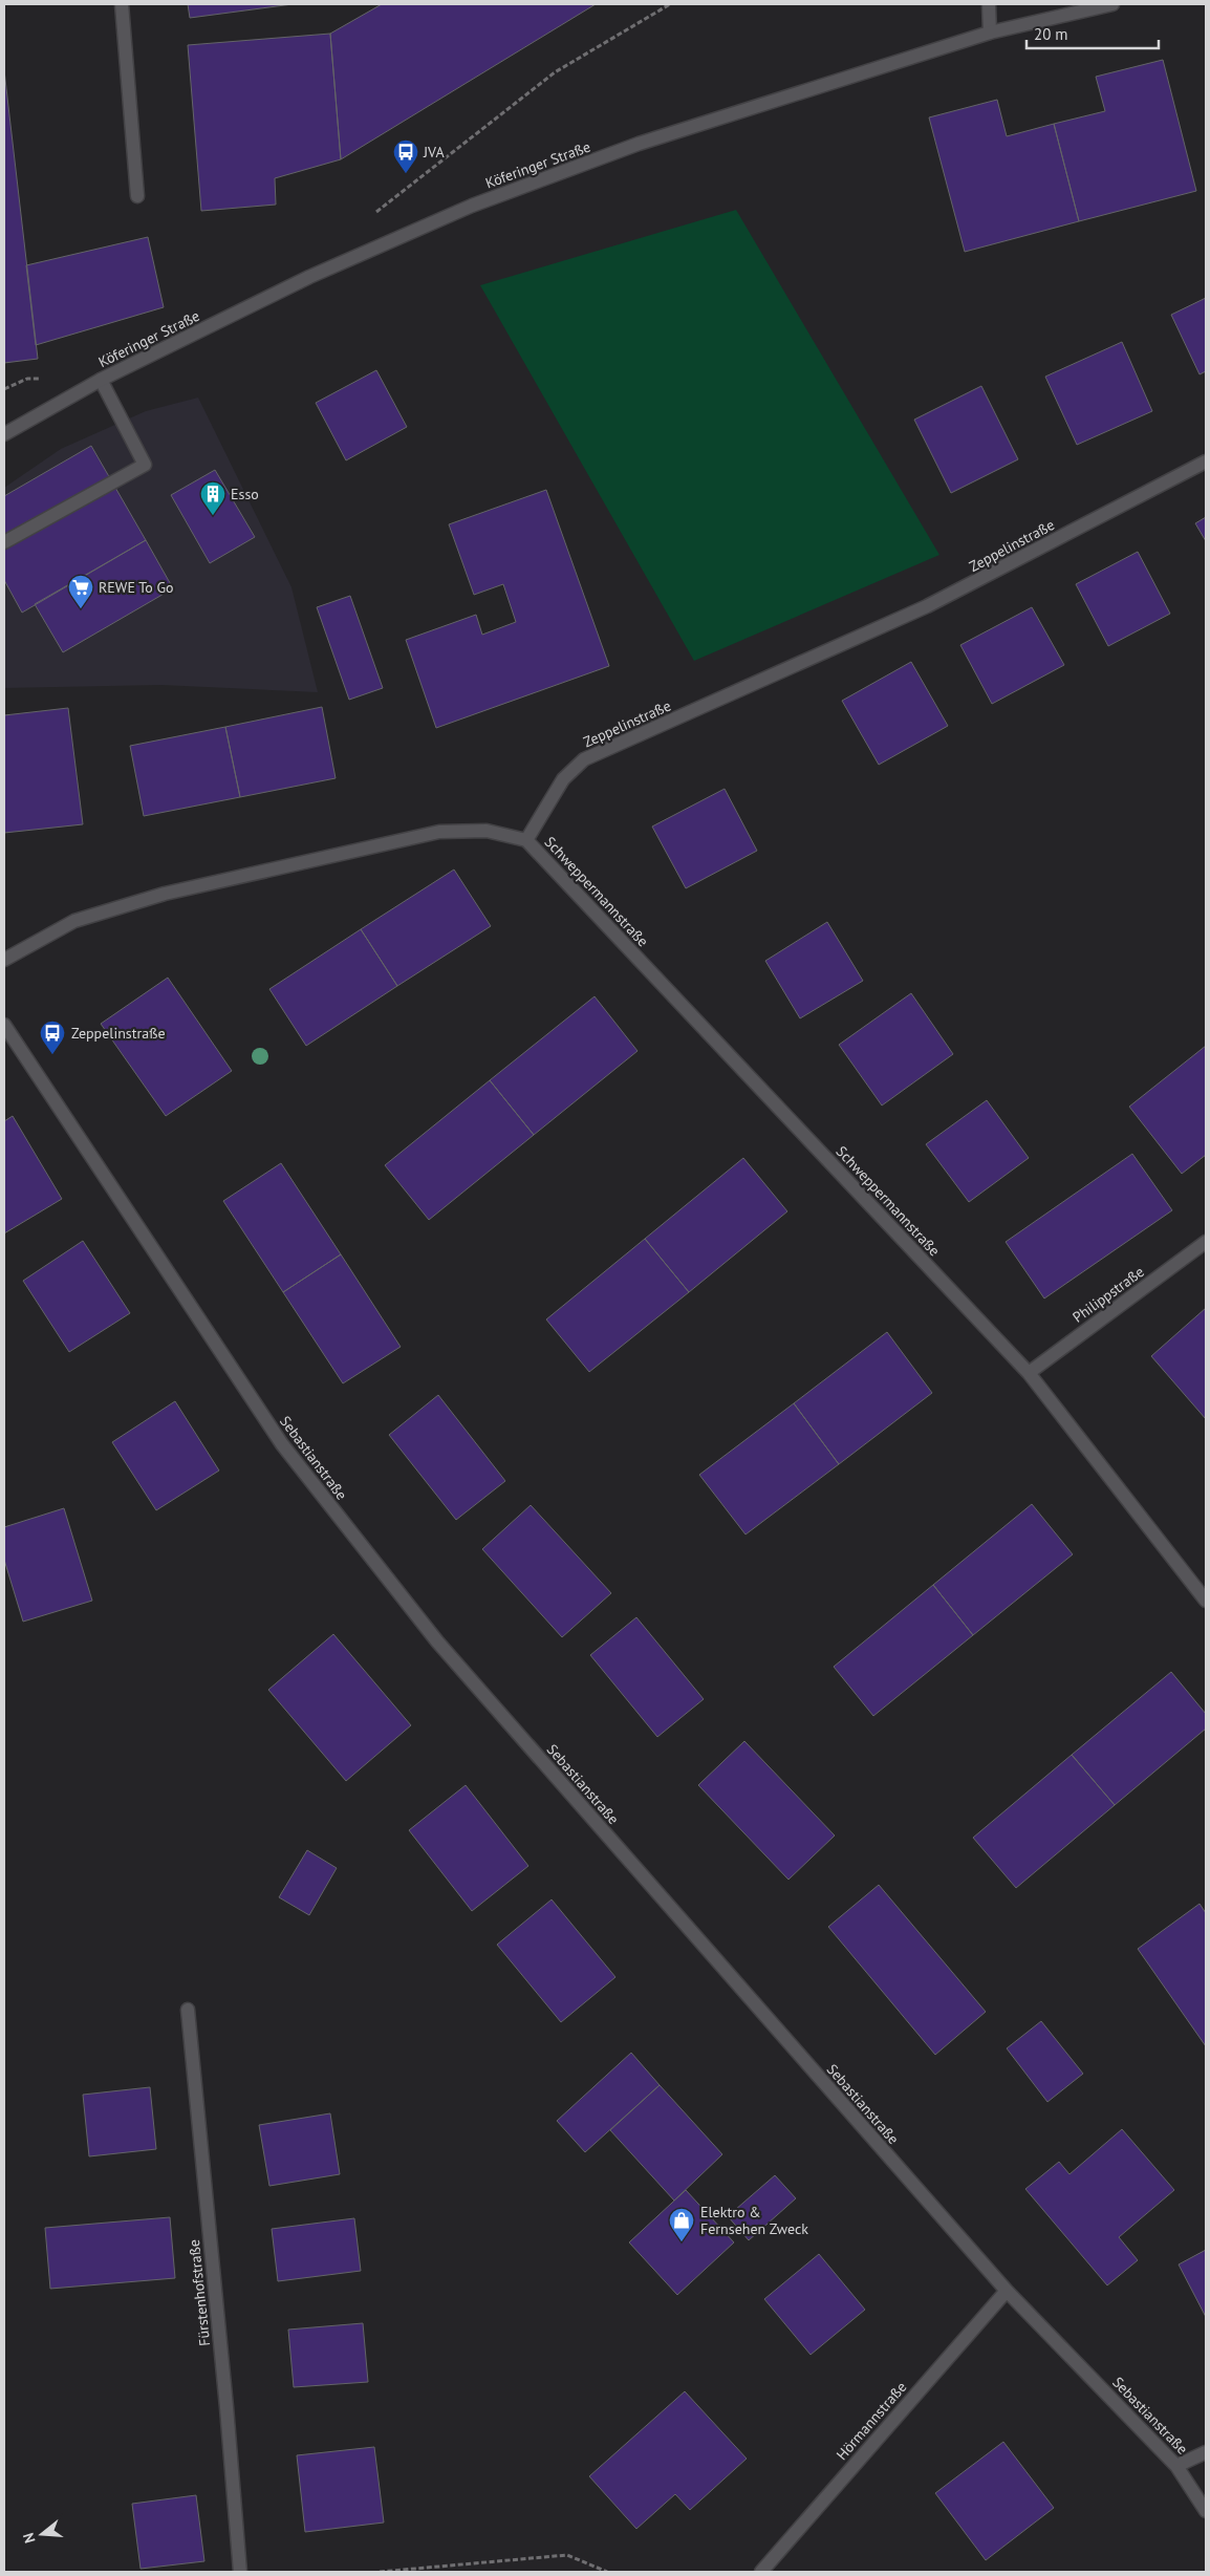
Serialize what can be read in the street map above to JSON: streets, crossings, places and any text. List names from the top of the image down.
{
  "streets": {
    "street": [
      "Köferinger Straße",
      "Zeppelinstraße",
      "Schweppermannstraße",
      "Philippstraße",
      "Sebastianstraße",
      "Fürstenhofstraße",
      "Hörmannstraße"
    ]
  },
  "crossings": [
    ["Zeppelinstraße", "Schweppermannstraße"],
    ["Schweppermannstraße", "Philippstraße"],
    ["Sebastianstraße", "Hörmannstraße"]
  ],
  "places": {
    "bus stop": ["JVA", "Zeppelinstraße"],
    "building": ["Esso"],
    "supermarket": ["REWE To Go"],
    "shop": ["Elektro & Fernsehen Zweck"]
  },
  "scale_bar": "20 m",
  "north": "left"
}
